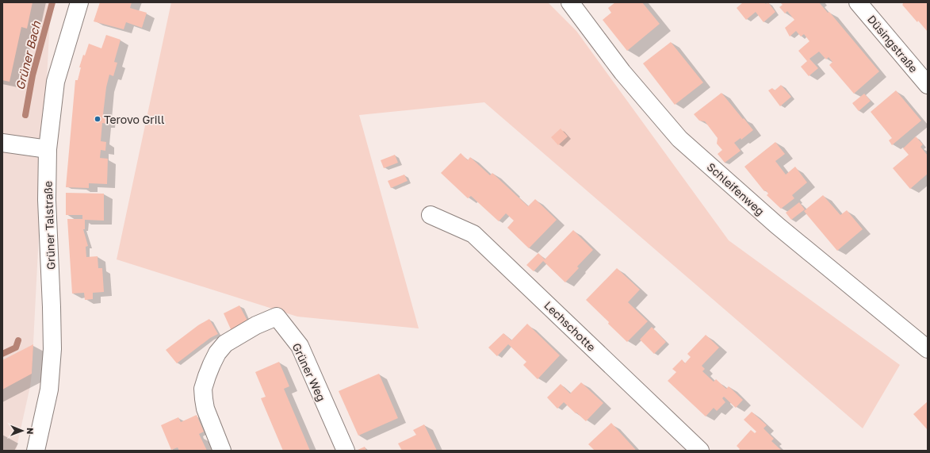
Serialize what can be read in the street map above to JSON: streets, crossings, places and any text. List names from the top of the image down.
{
  "streets": {
    "street": [
      "Düsingstraße",
      "Schleifenweg",
      "Grüner Talstraße",
      "Lechschotte",
      "Grüner Weg"
    ]
  },
  "water": ["Grüner Bach"],
  "places": ["Terovo Grill"],
  "north": "right"
}
